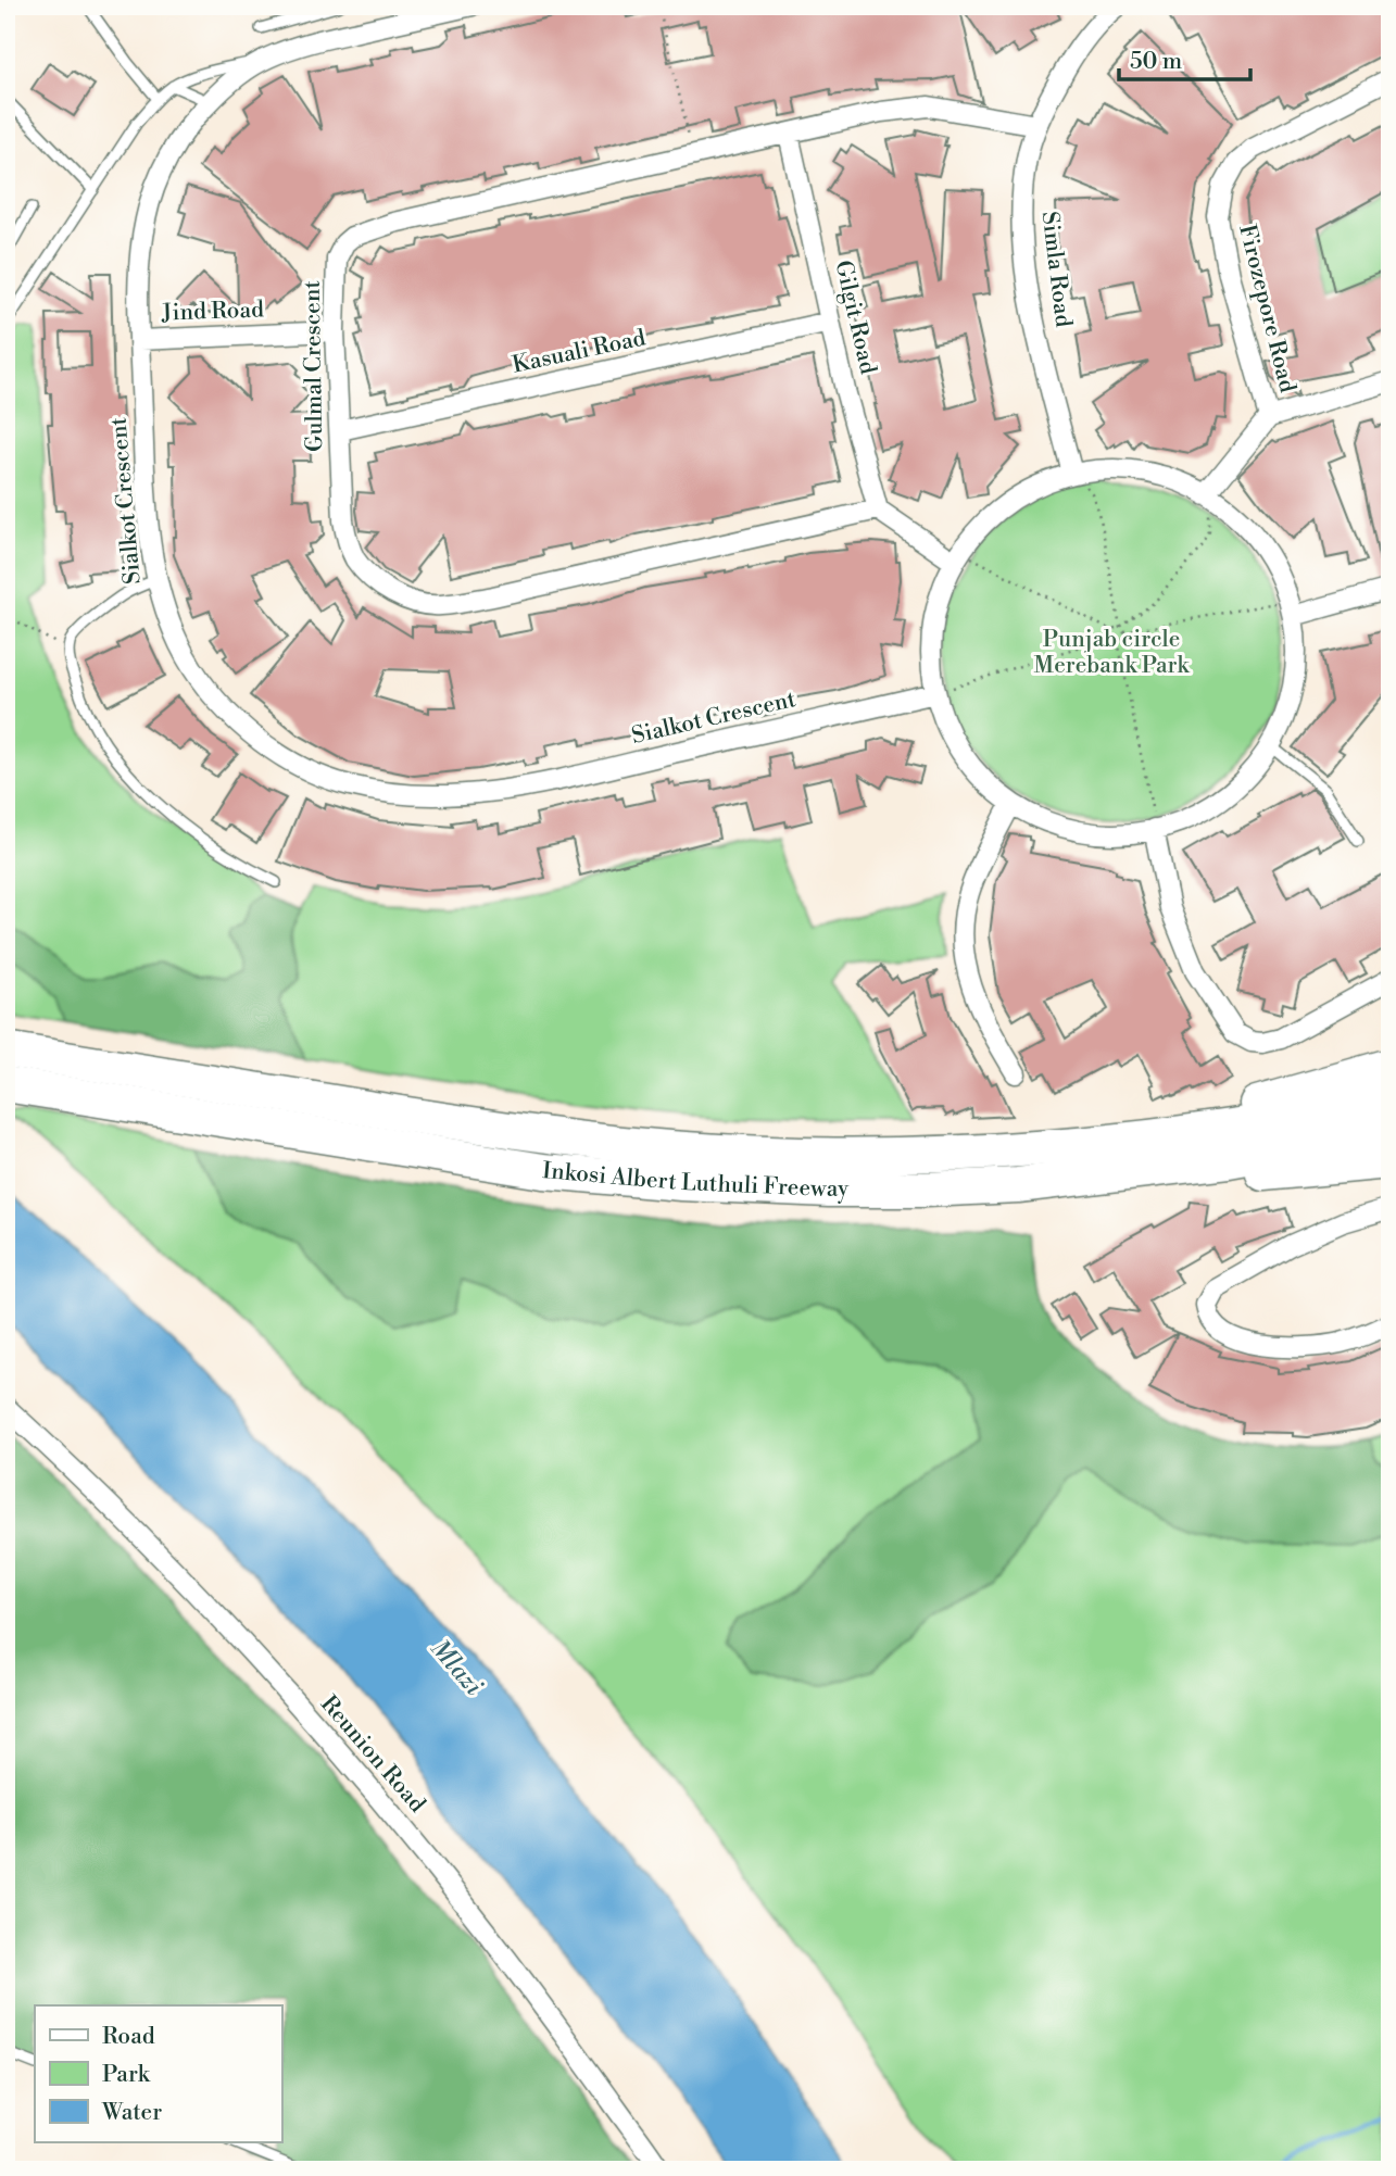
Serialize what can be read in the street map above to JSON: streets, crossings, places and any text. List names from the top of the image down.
{
  "streets": {
    "highway": ["Inkosi Albert Luthuli Freeway"],
    "street": [
      "Simla Road",
      "Firozepore Road",
      "Jind Road",
      "Gilgit Road",
      "Kasuali Road",
      "Gulmal Crescent",
      "Sialkot Crescent",
      "Reunion Road"
    ]
  },
  "crossings": [
    ["Simla Road", "Gulmal Crescent"],
    ["Jind Road", "Gulmal Crescent"],
    ["Jind Road", "Sialkot Crescent"],
    ["Gilgit Road", "Kasuali Road"],
    ["Gilgit Road", "Gulmal Crescent"],
    ["Kasuali Road", "Gulmal Crescent"]
  ],
  "water": ["Mlazi"],
  "parks": ["Punjab circle Merebank Park"],
  "legend": ["Road", "Park", "Water"],
  "scale_bar": "50 m"
}
